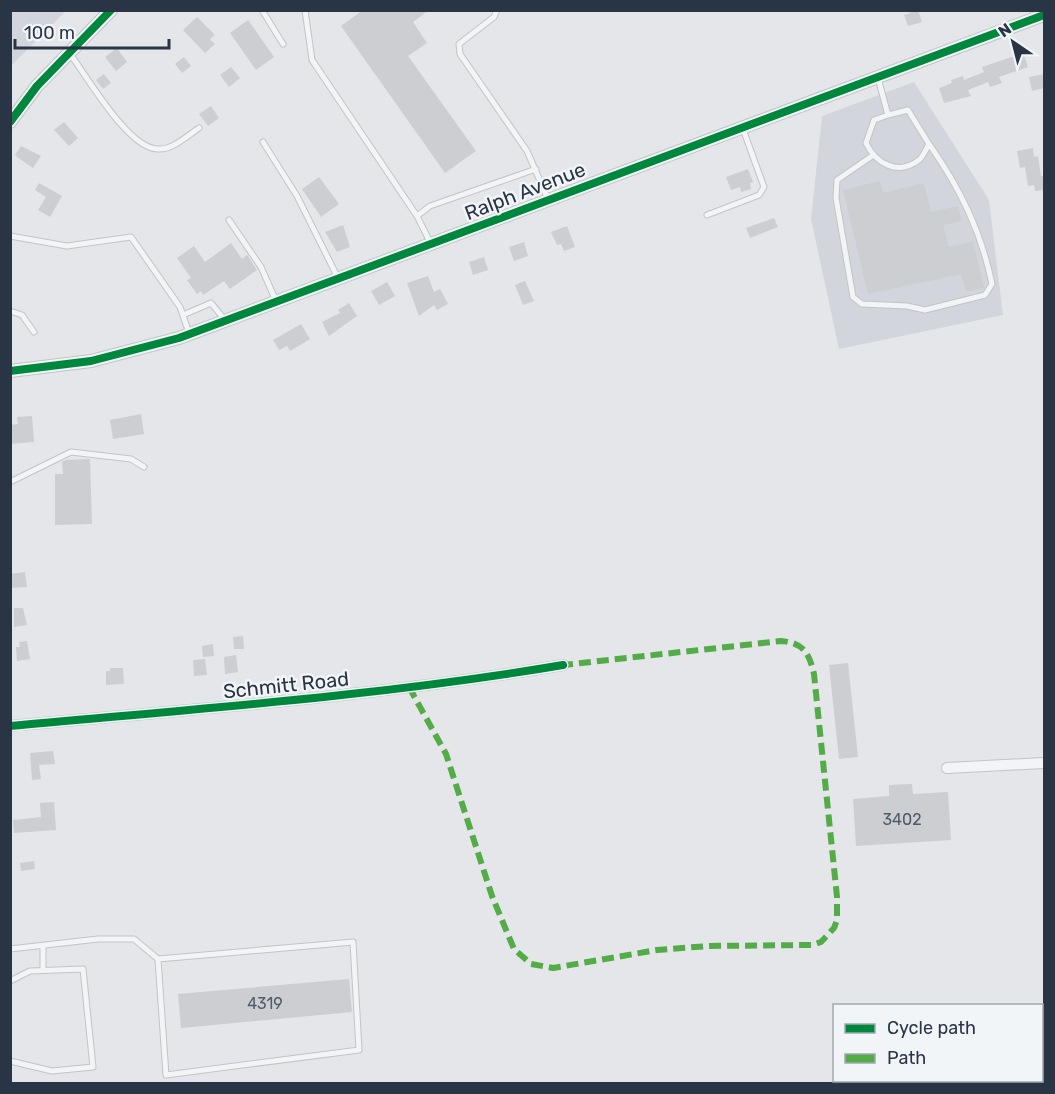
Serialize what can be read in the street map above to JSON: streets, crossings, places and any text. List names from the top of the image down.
{
  "streets": {
    "street": ["Ralph Avenue", "Schmitt Road"]
  },
  "house_numbers": ["3402", "4319"],
  "legend": ["Cycle path", "Path"],
  "scale_bar": "100 m",
  "north": "top left"
}
